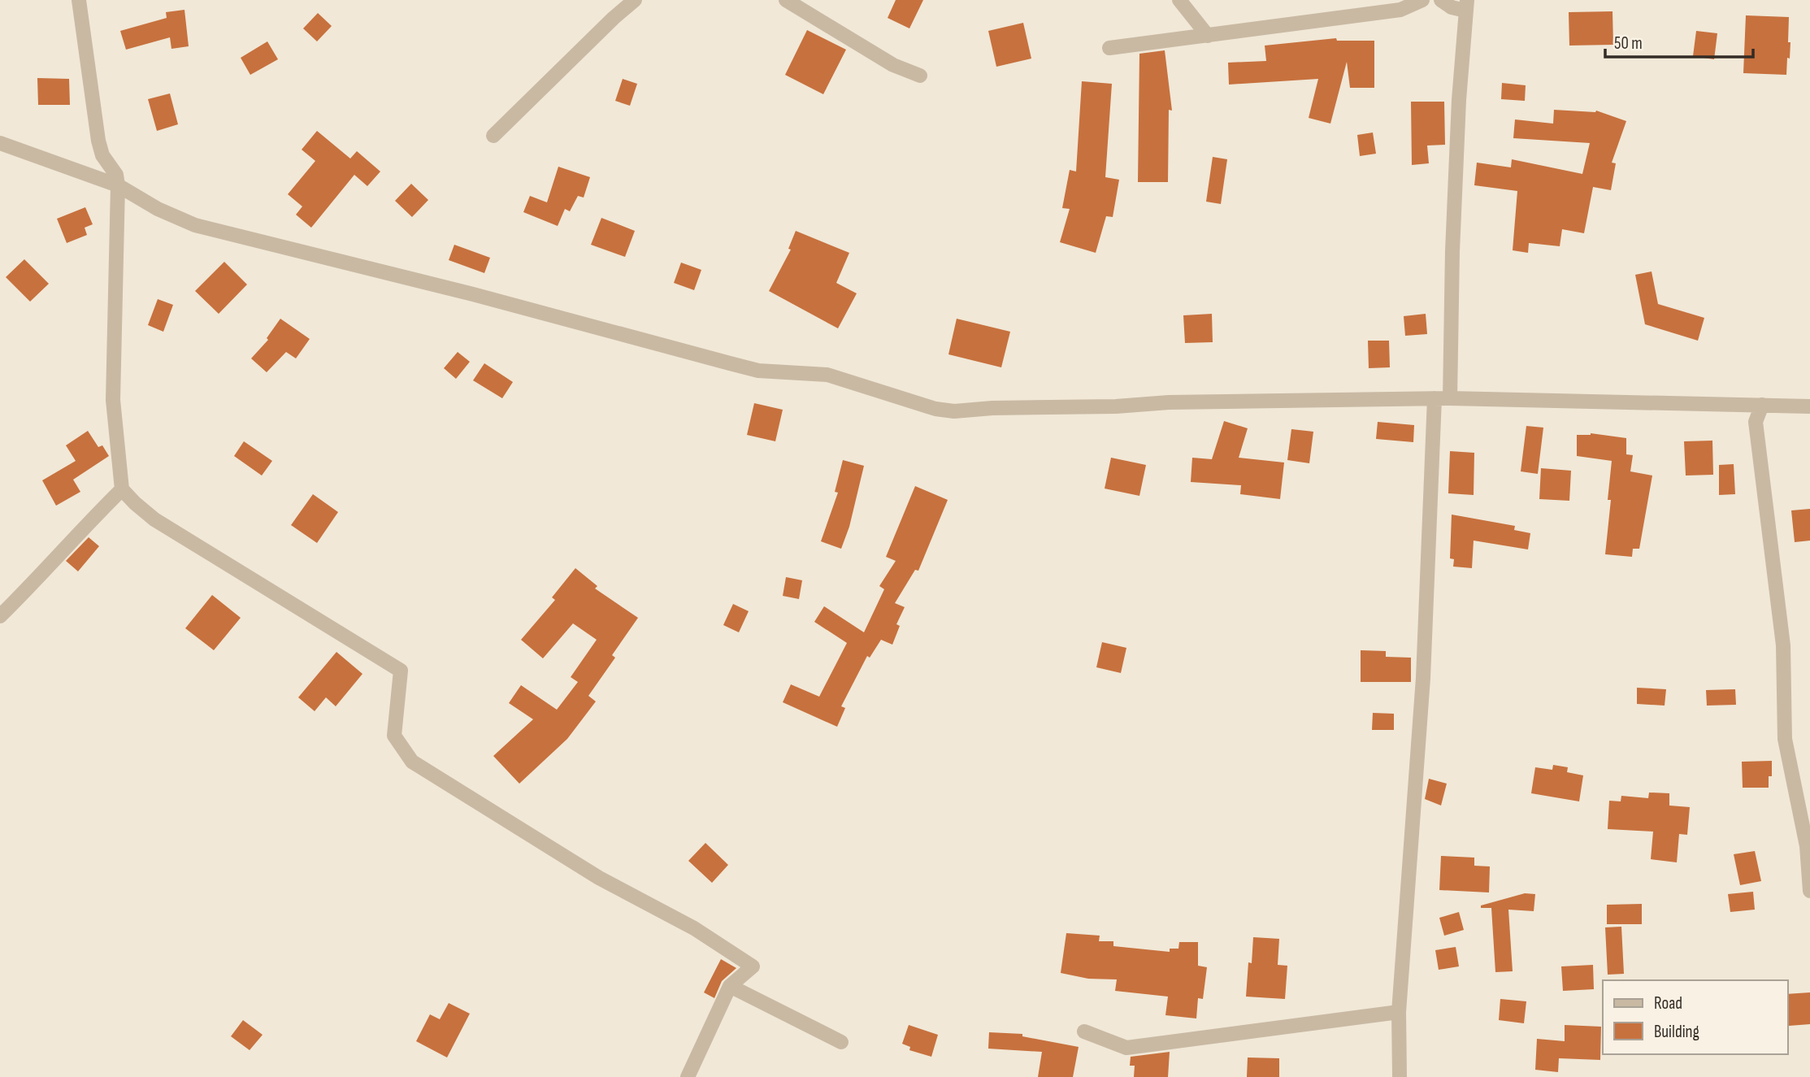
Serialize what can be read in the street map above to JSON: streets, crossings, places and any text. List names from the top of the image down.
{
  "legend": ["Road", "Building"],
  "scale_bar": "50 m"
}
